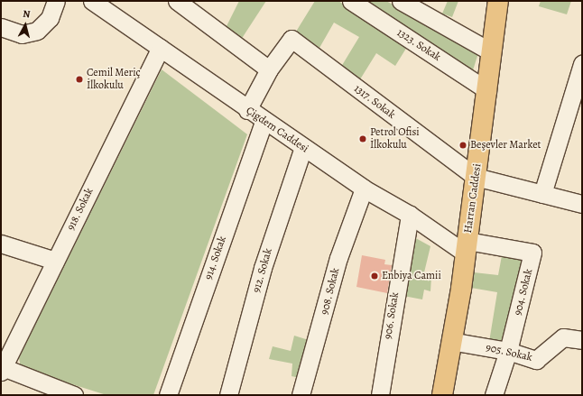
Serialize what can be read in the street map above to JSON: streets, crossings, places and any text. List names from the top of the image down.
{
  "streets": {
    "main road": ["Harran Caddesi"],
    "street": [
      "1323. Sokak",
      "1317. Sokak",
      "Çigdem Caddesi",
      "918. Sokak",
      "914. Sokak",
      "912. Sokak",
      "908. Sokak",
      "904. Sokak",
      "906. Sokak",
      "905. Sokak"
    ]
  },
  "crossings": [
    ["1323. Sokak", "Harran Caddesi"],
    ["1317. Sokak", "Harran Caddesi"],
    ["Çigdem Caddesi", "Harran Caddesi"],
    ["Çigdem Caddesi", "918. Sokak"],
    ["Çigdem Caddesi", "914. Sokak"],
    ["Çigdem Caddesi", "912. Sokak"],
    ["Çigdem Caddesi", "908. Sokak"],
    ["Çigdem Caddesi", "904. Sokak"],
    ["Çigdem Caddesi", "906. Sokak"],
    ["Harran Caddesi", "904. Sokak"],
    ["Harran Caddesi", "905. Sokak"],
    ["904. Sokak", "905. Sokak"]
  ],
  "places": [
    "Cemil Meriç İlkokulu",
    "Petrol Ofisi İlkokulu",
    "Beşevler Market",
    "Enbiya Camii"
  ],
  "north": "top"
}
